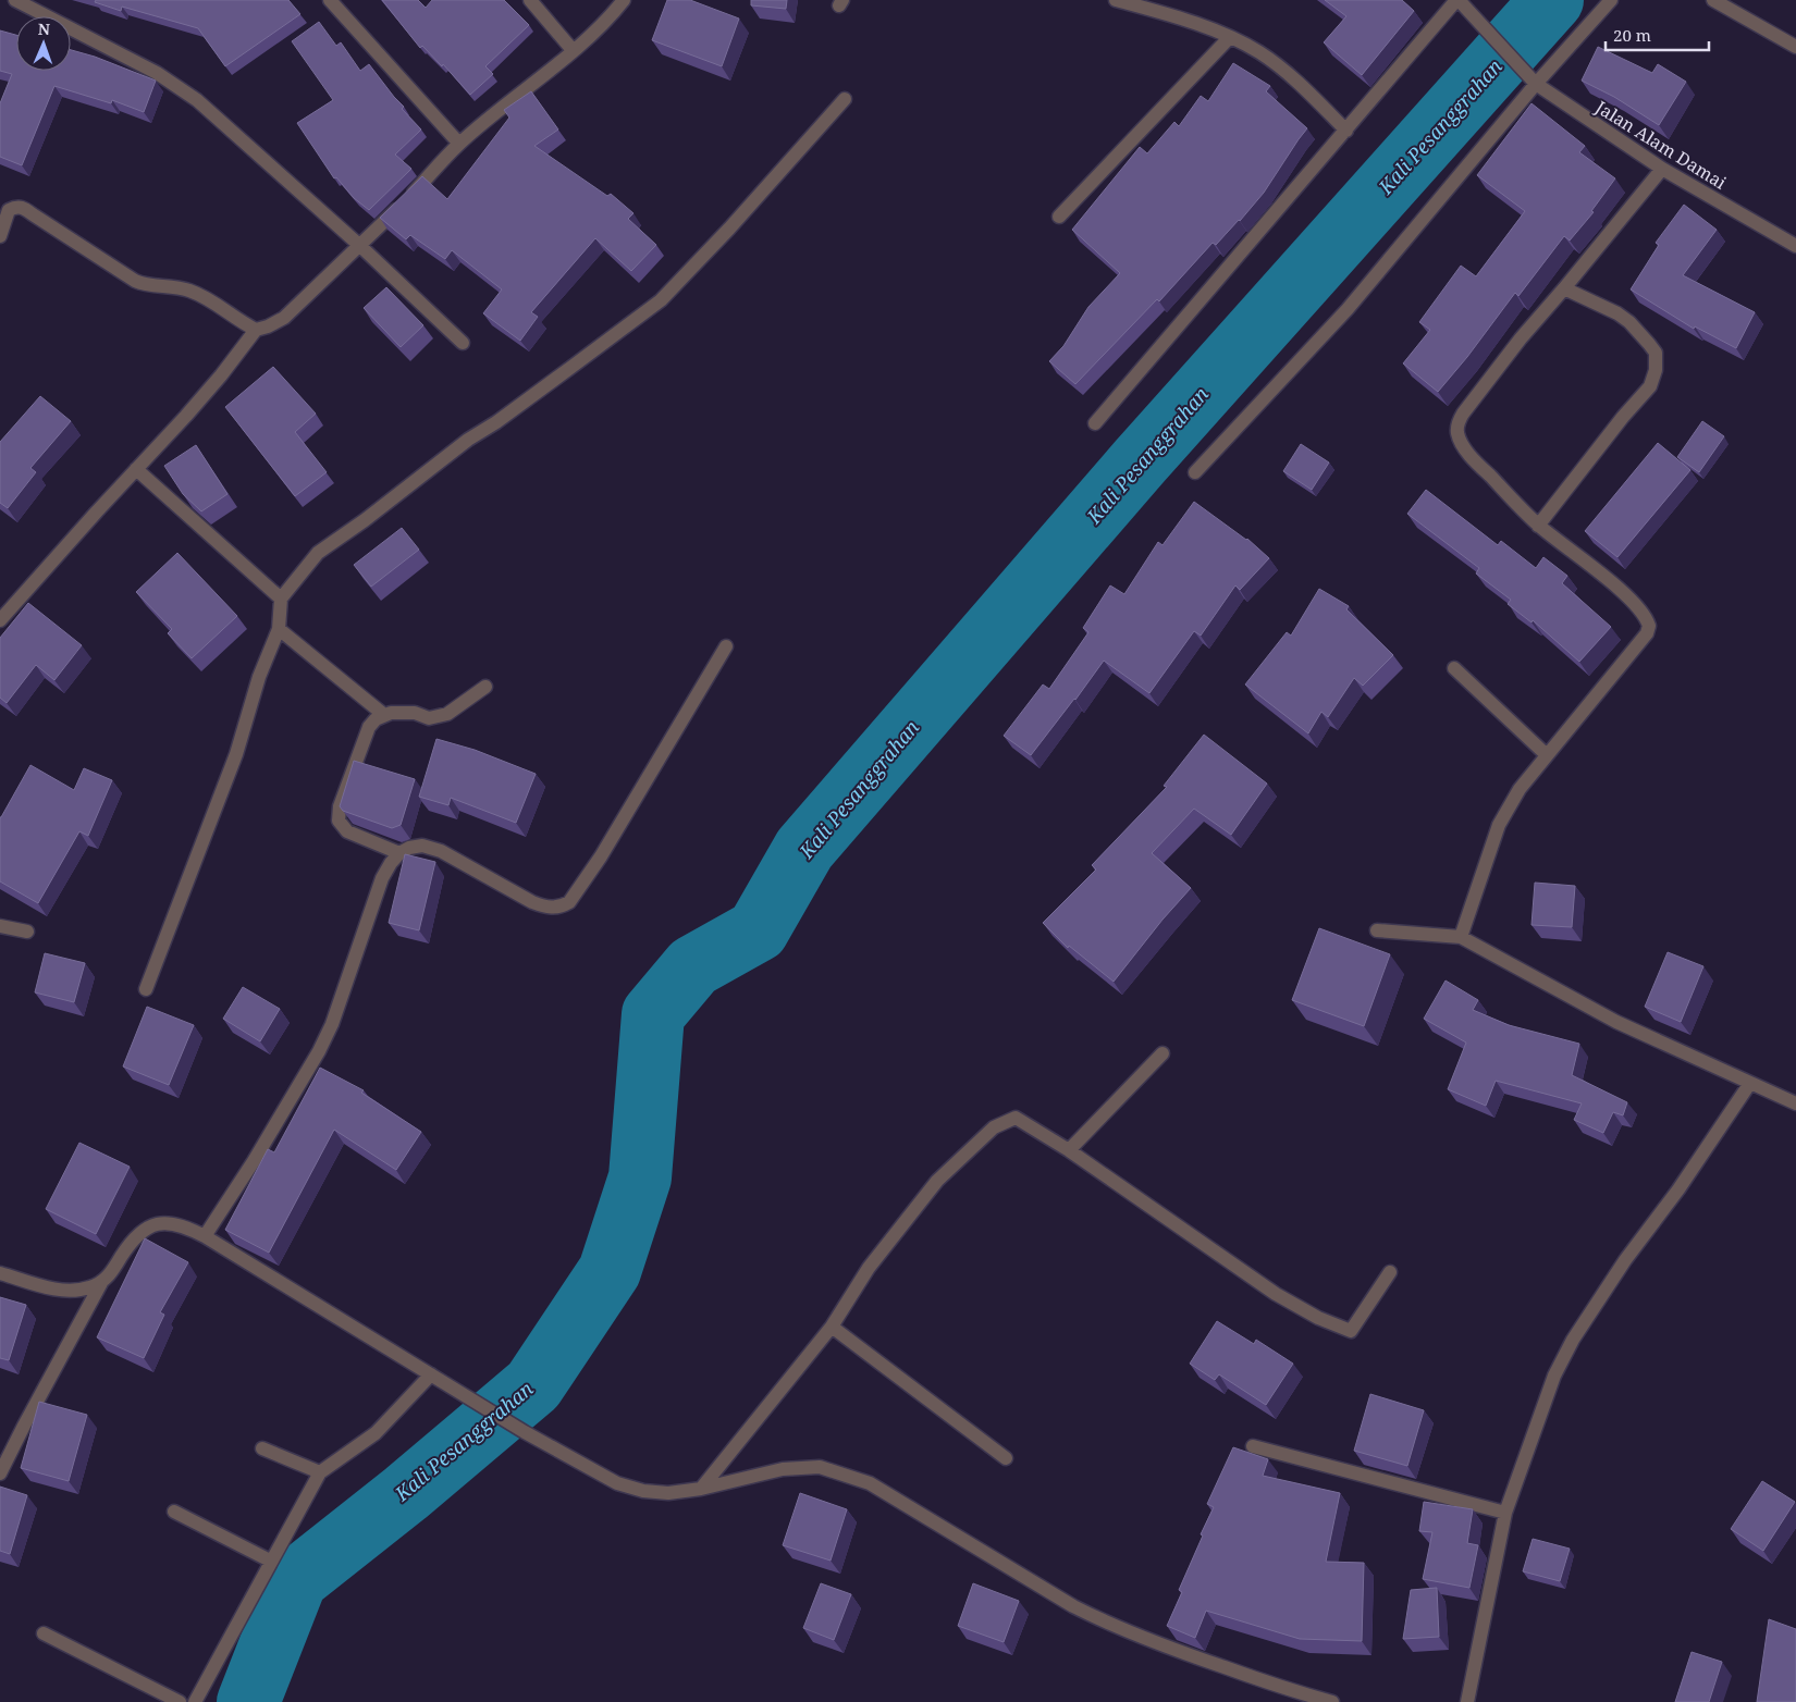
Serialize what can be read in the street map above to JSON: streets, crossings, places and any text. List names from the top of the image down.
{
  "streets": {
    "street": ["Jalan Alam Damai"]
  },
  "water": ["Kali Pesanggrahan"],
  "scale_bar": "20 m",
  "north": "top"
}
